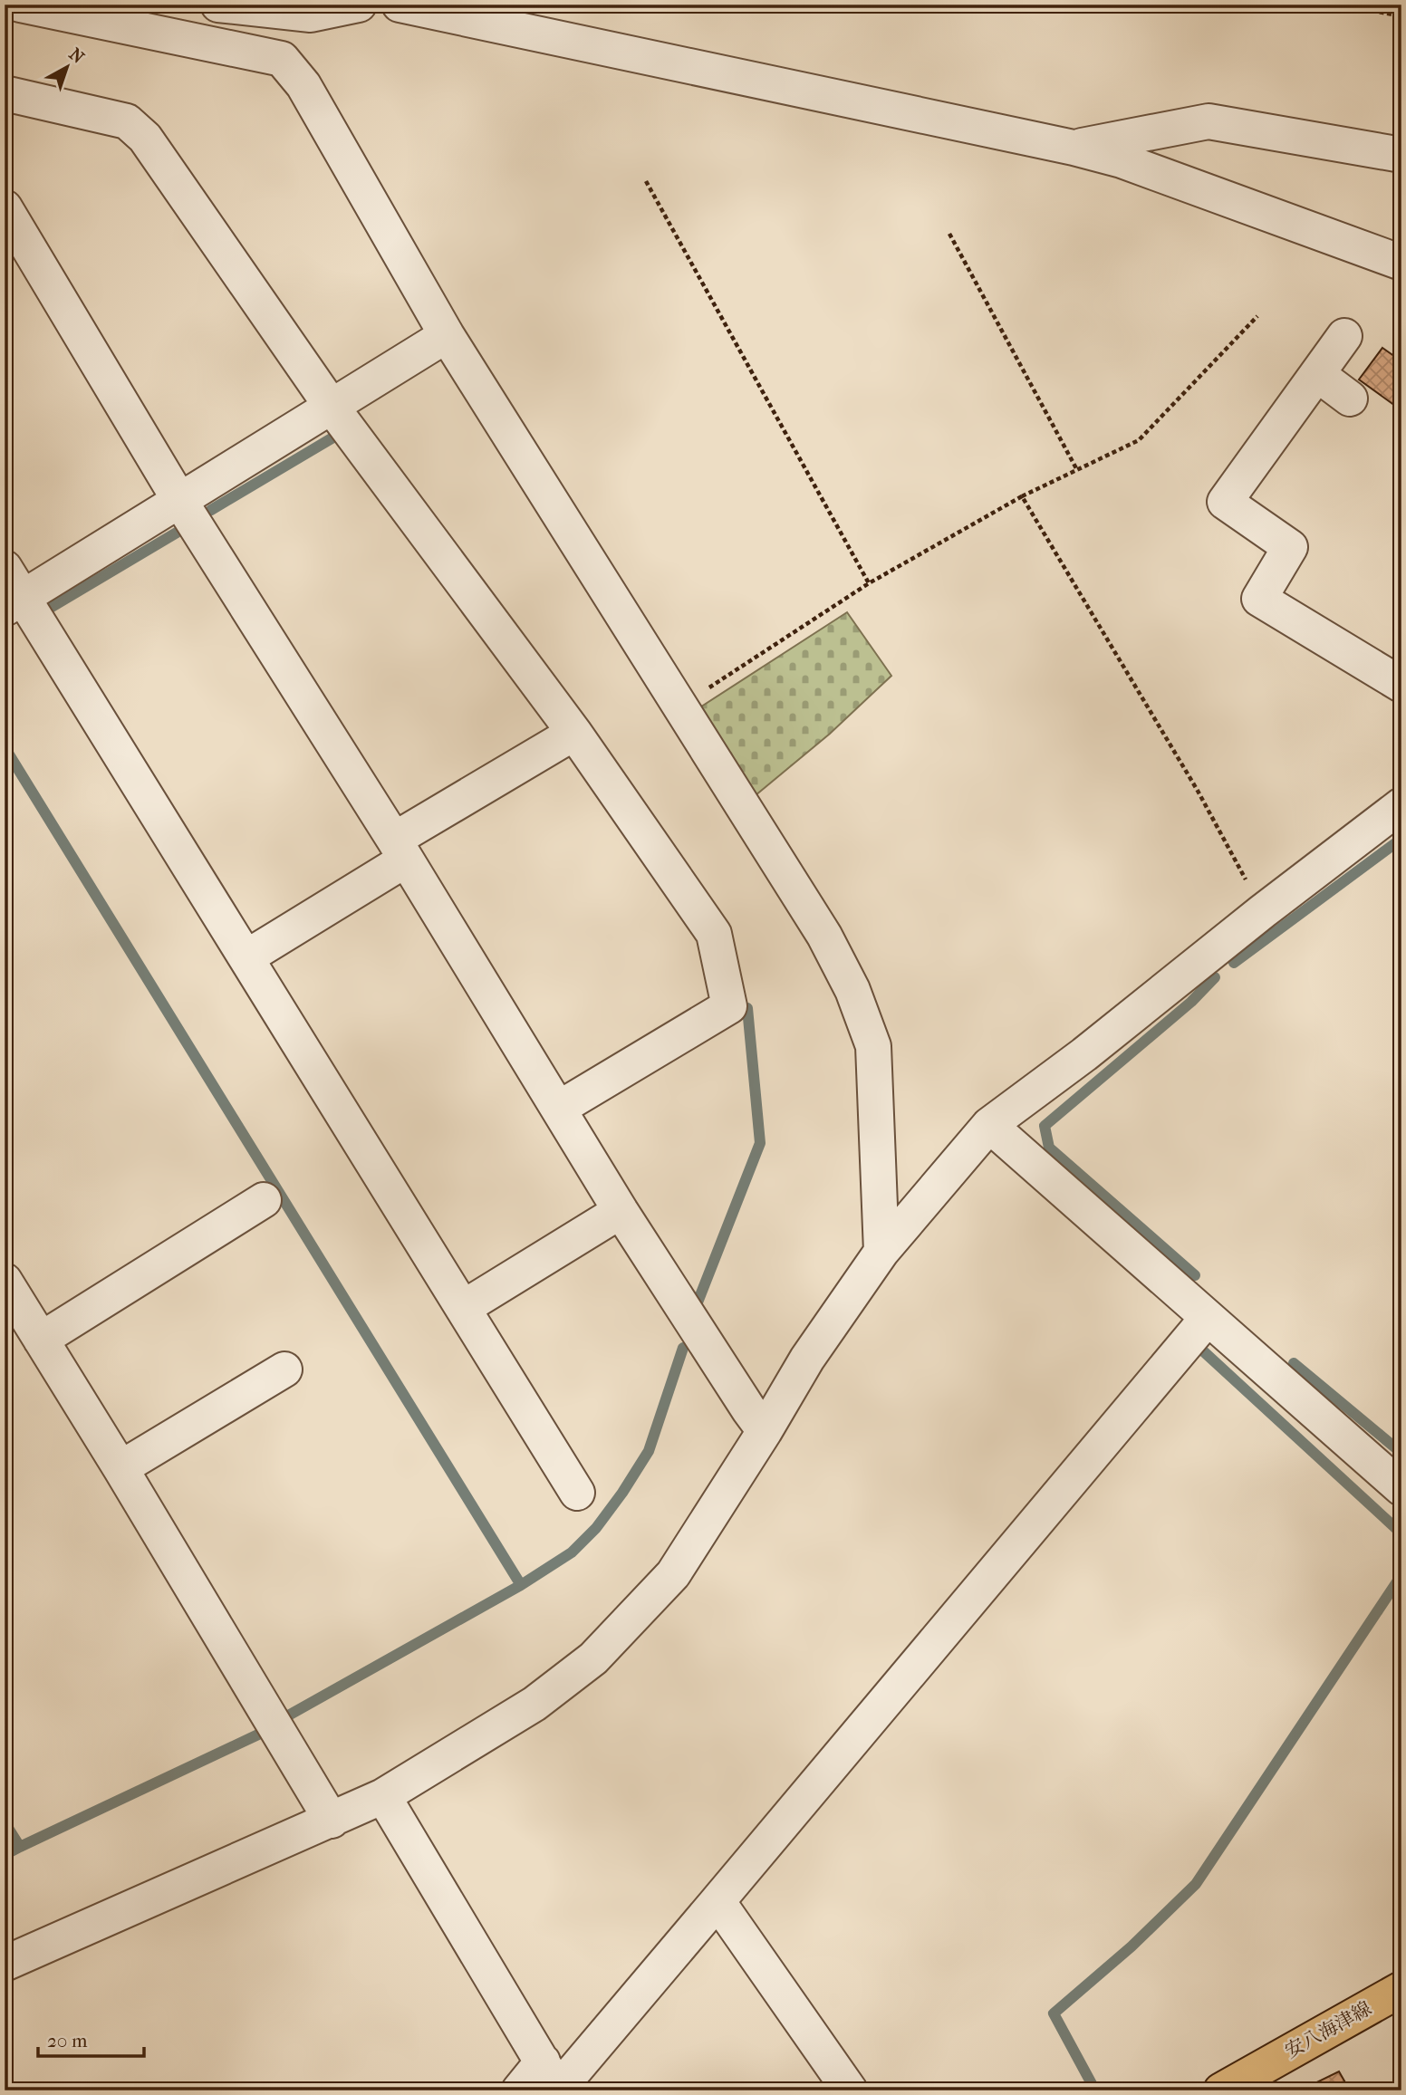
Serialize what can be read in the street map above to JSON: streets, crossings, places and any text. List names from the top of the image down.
{
  "streets": {
    "main road": ["安八海津線"]
  },
  "scale_bar": "20 m",
  "north": "top right"
}
